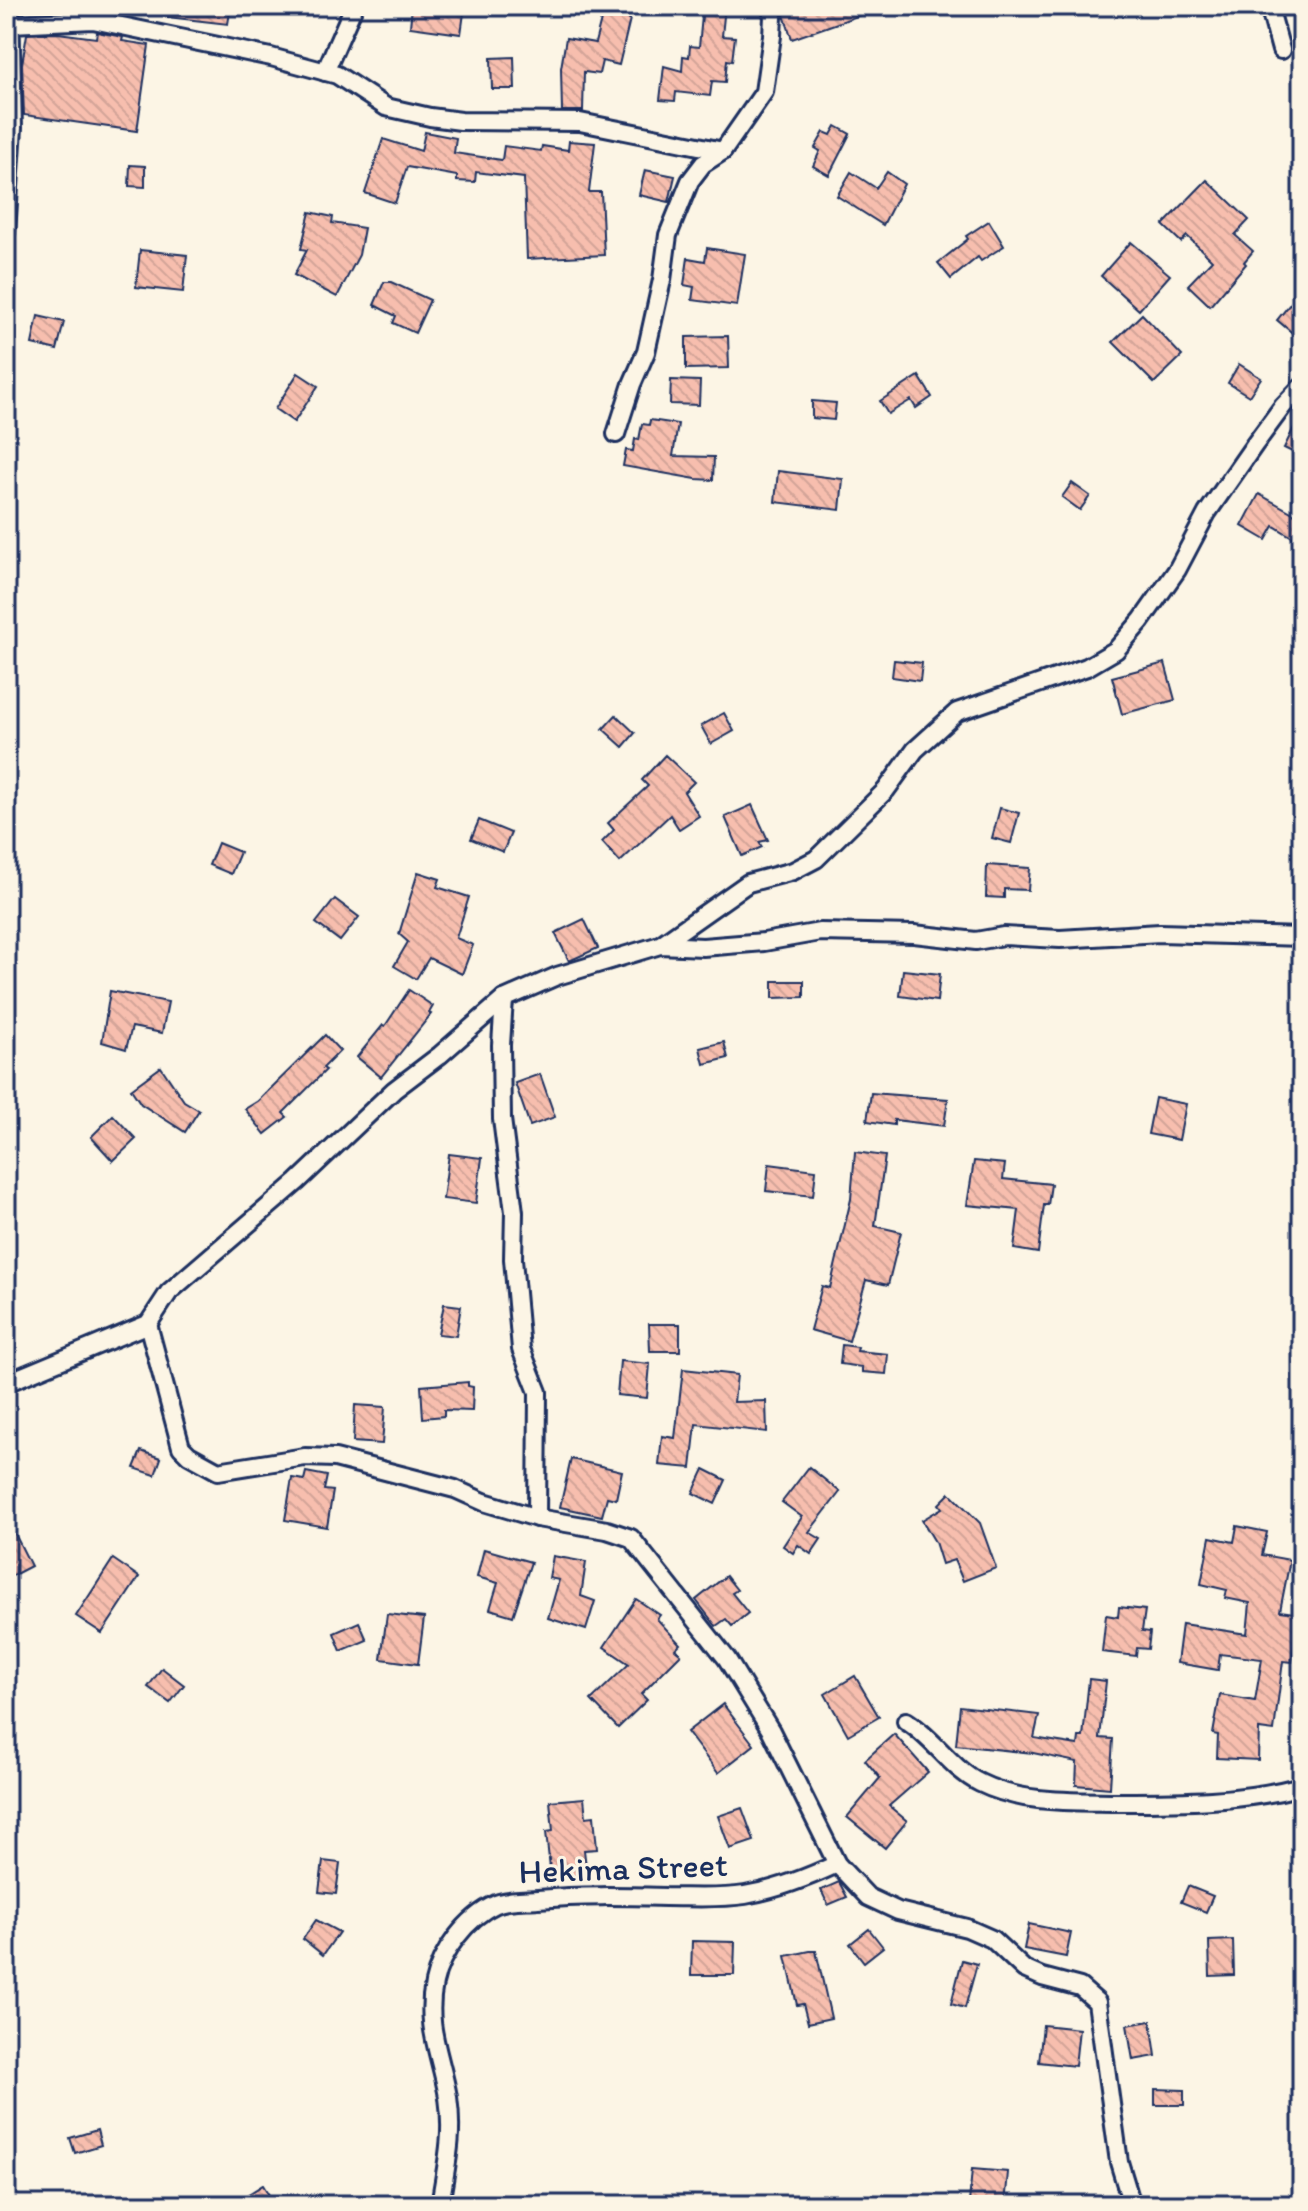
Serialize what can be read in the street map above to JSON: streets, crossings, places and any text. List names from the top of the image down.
{
  "streets": {
    "street": ["Hekima Street"]
  }
}
